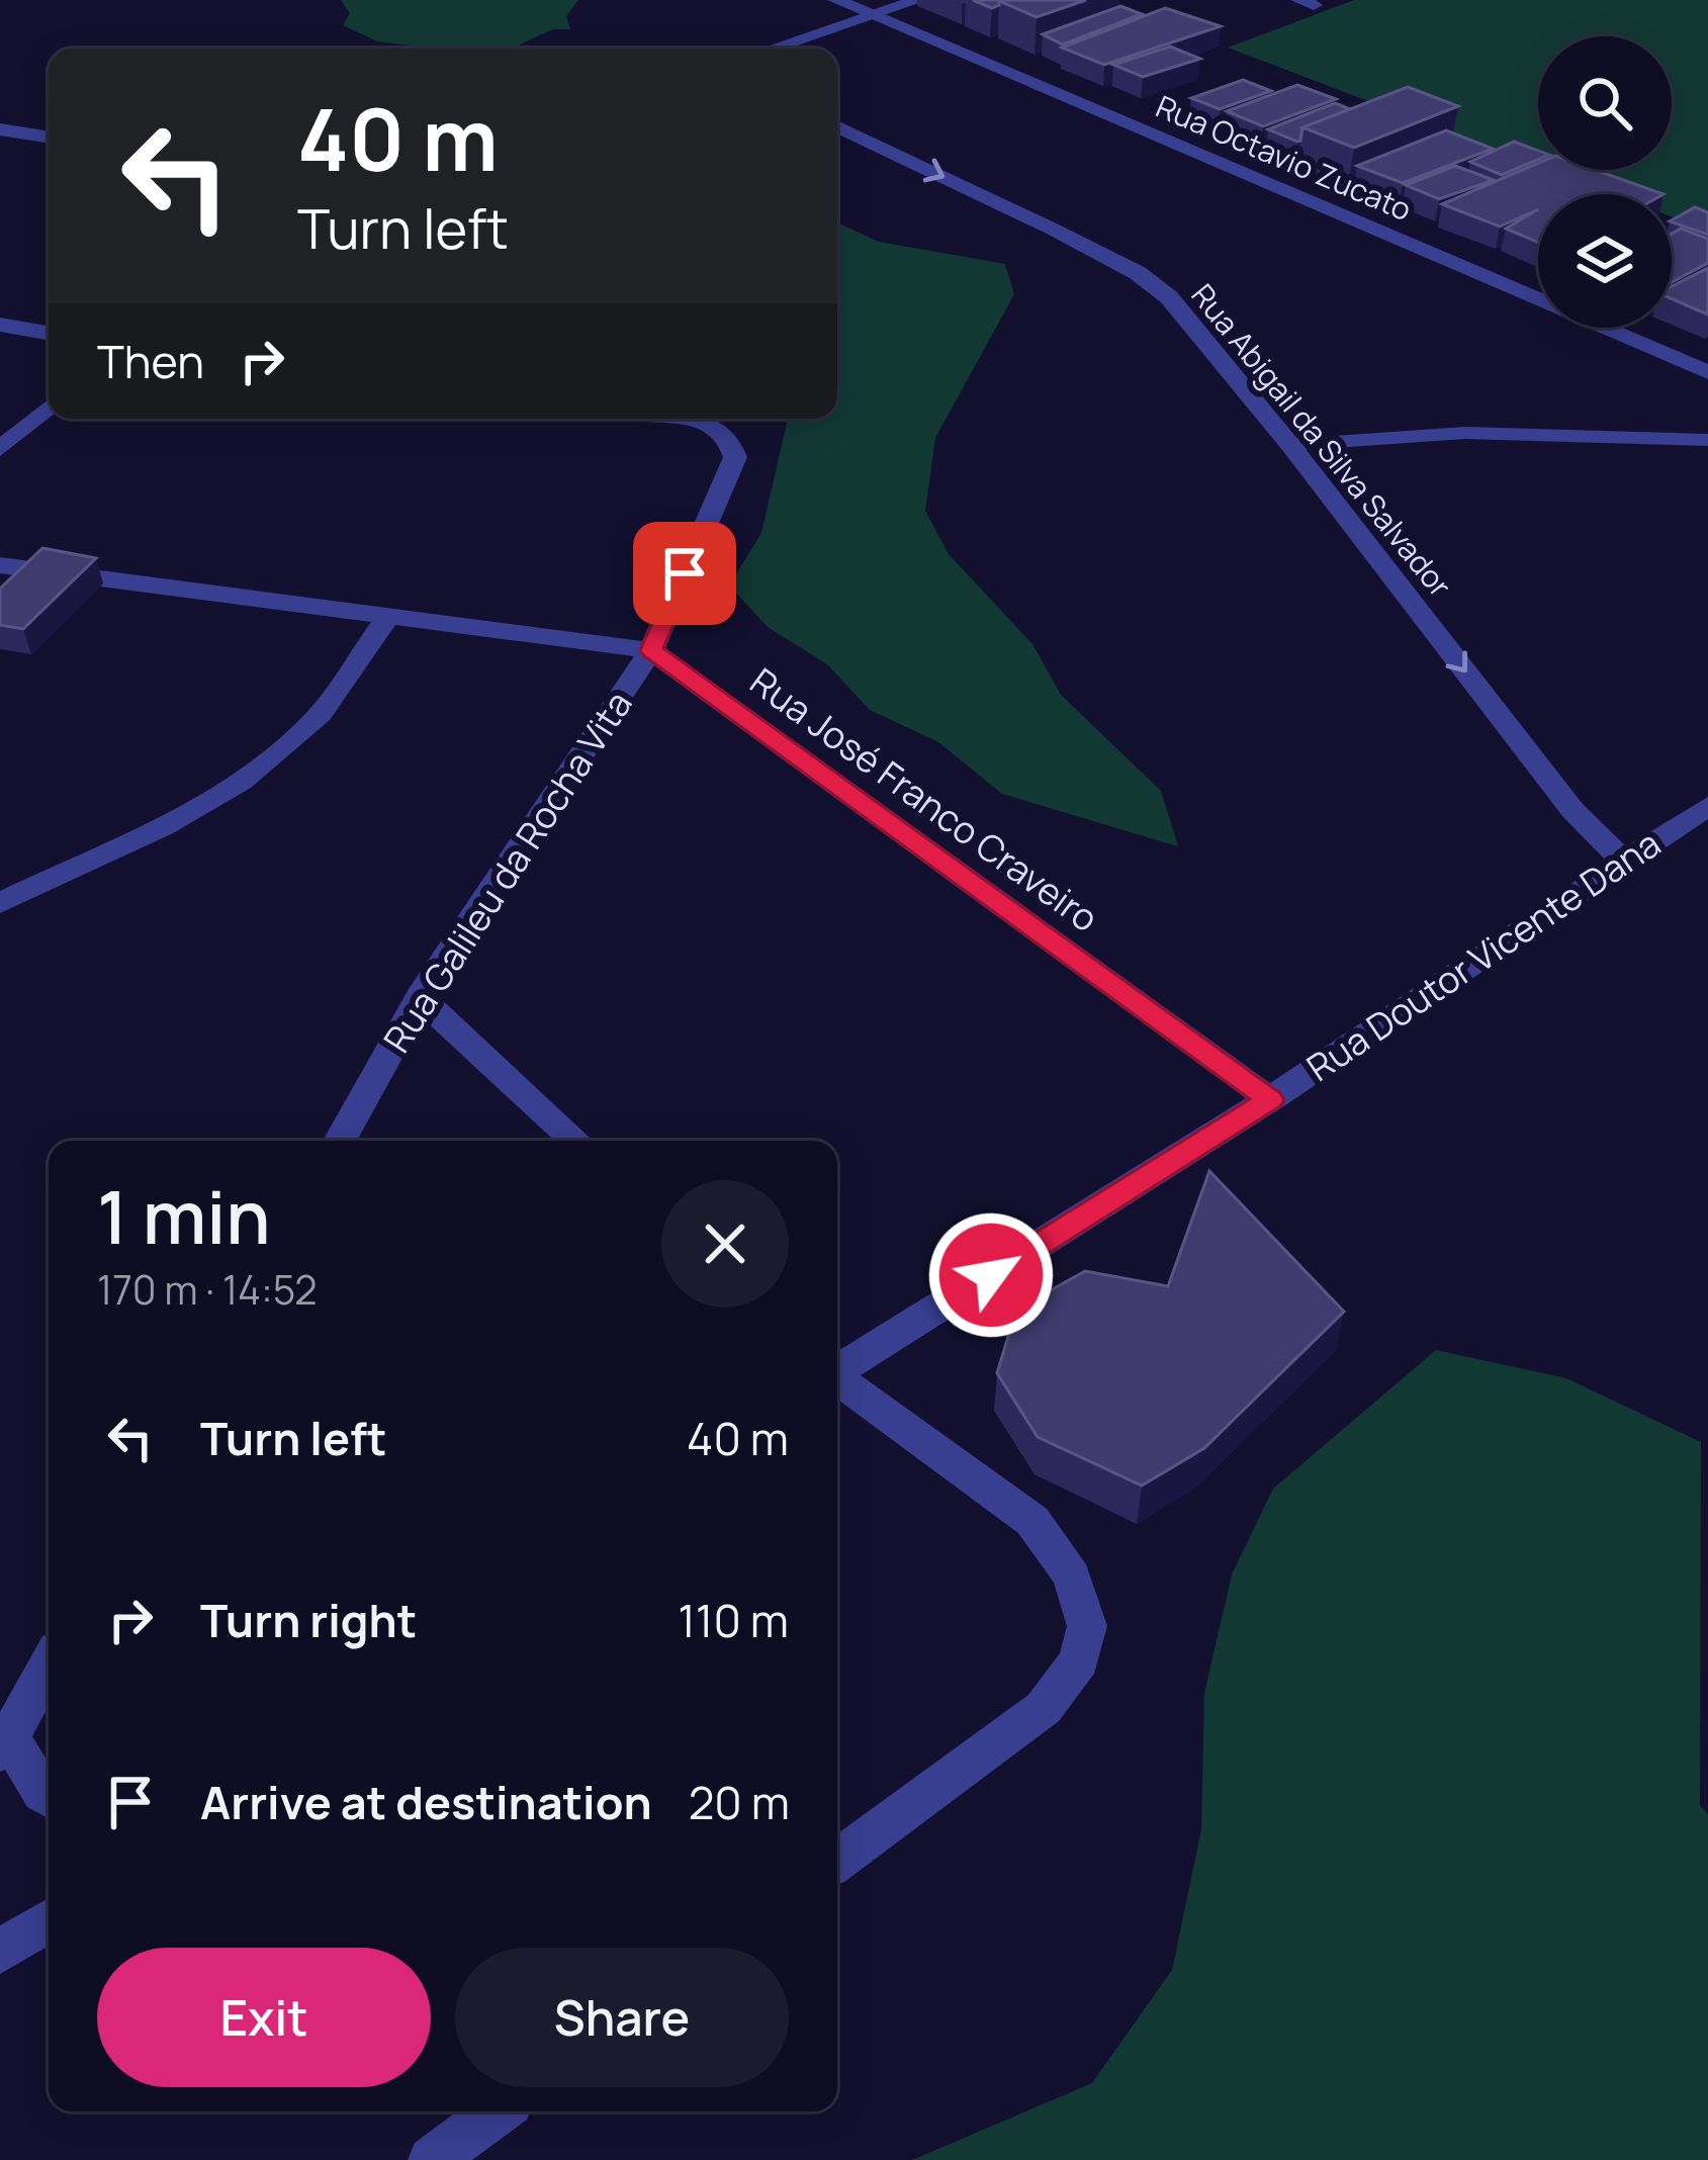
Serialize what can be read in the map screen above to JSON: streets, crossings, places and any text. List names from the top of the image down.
{
  "streets": {
    "street": [
      "Rua Octavio Zucato",
      "Rua Abigail da Silva Salvador",
      "Rua José Franco Craveiro",
      "Rua Galileu da Rocha Vita",
      "Rua Doutor Vicente Dana"
    ]
  },
  "crossings": [
    ["Rua Abigail da Silva Salvador", "Rua Doutor Vicente Dana"],
    ["Rua José Franco Craveiro", "Rua Galileu da Rocha Vita"],
    ["Rua José Franco Craveiro", "Rua Doutor Vicente Dana"]
  ],
  "one_way": ["Rua Abigail da Silva Salvador"],
  "page": {
    "turn": ["40 m", "Turn left"],
    "then": "Then",
    "heading": ["1 min", "170 m · 14:52"],
    "list": [
      {
        "name": "Turn left",
        "value": "40 m"
      },
      {
        "name": "Turn right",
        "value": "110 m"
      },
      {
        "name": "Arrive at destination",
        "value": "20 m"
      }
    ],
    "buttons": ["Exit", "Share"]
  }
}
